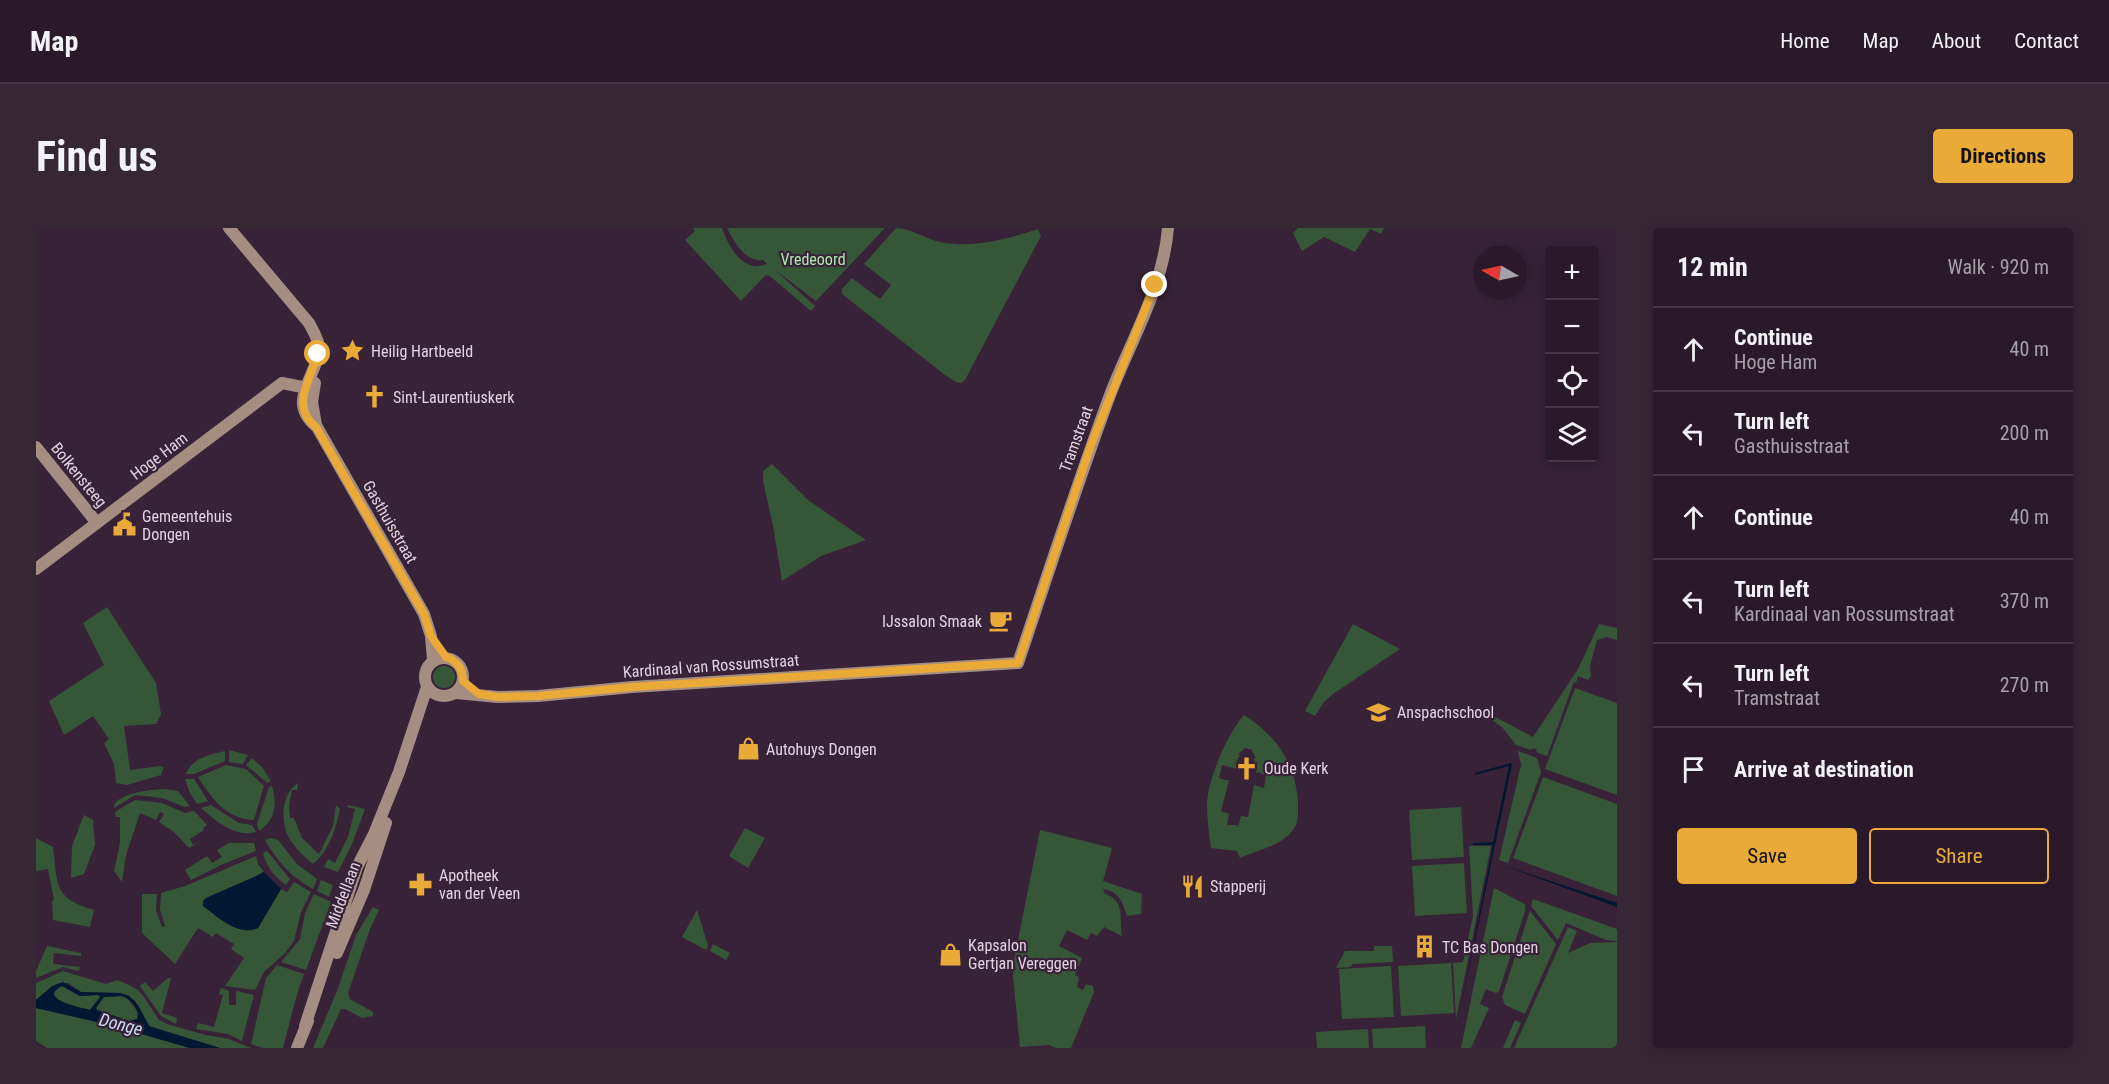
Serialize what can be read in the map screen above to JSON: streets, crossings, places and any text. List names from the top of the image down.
{
  "streets": {
    "street": [
      "Tramstraat",
      "Hoge Ham",
      "Bolkensteeg",
      "Gasthuisstraat",
      "Kardinaal van Rossumstraat",
      "Middellaan"
    ]
  },
  "crossings": [
    ["Tramstraat", "Kardinaal van Rossumstraat"],
    ["Hoge Ham", "Bolkensteeg"],
    ["Hoge Ham", "Gasthuisstraat"],
    ["Gasthuisstraat", "Kardinaal van Rossumstraat"],
    ["Gasthuisstraat", "Middellaan"],
    ["Kardinaal van Rossumstraat", "Middellaan"]
  ],
  "water": ["Donge"],
  "parks": ["Vredeoord"],
  "places": {
    "place": ["Heilig Hartbeeld"],
    "church": ["Sint-Laurentiuskerk", "Oude Kerk"],
    "public building": ["Gemeentehuis Dongen"],
    "cafe": ["IJssalon Smaak"],
    "school or university": ["Anspachschool"],
    "shop": ["Autohuys Dongen", "Kapsalon Gertjan Vereggen"],
    "pharmacy": ["Apotheek van der Veen"],
    "restaurant": ["Stapperij"],
    "building": ["TC Bas Dongen"]
  },
  "north": "left",
  "page": {
    "header": "Map",
    "nav": [
      "Home",
      "Map",
      "About",
      "Contact"
    ],
    "buttons": [
      "Directions",
      ["Save", "Share"]
    ],
    "title": "Find us",
    "heading": ["12 min", "Walk · 920 m"],
    "map_buttons": ["+", "−"],
    "list": [
      ["Continue", "Hoge Ham", "40 m"],
      ["Turn left", "Gasthuisstraat", "200 m"],
      ["Continue", "40 m"],
      ["Turn left", "Kardinaal van Rossumstraat", "370 m"],
      ["Turn left", "Tramstraat", "270 m"],
      "Arrive at destination"
    ]
  }
}
